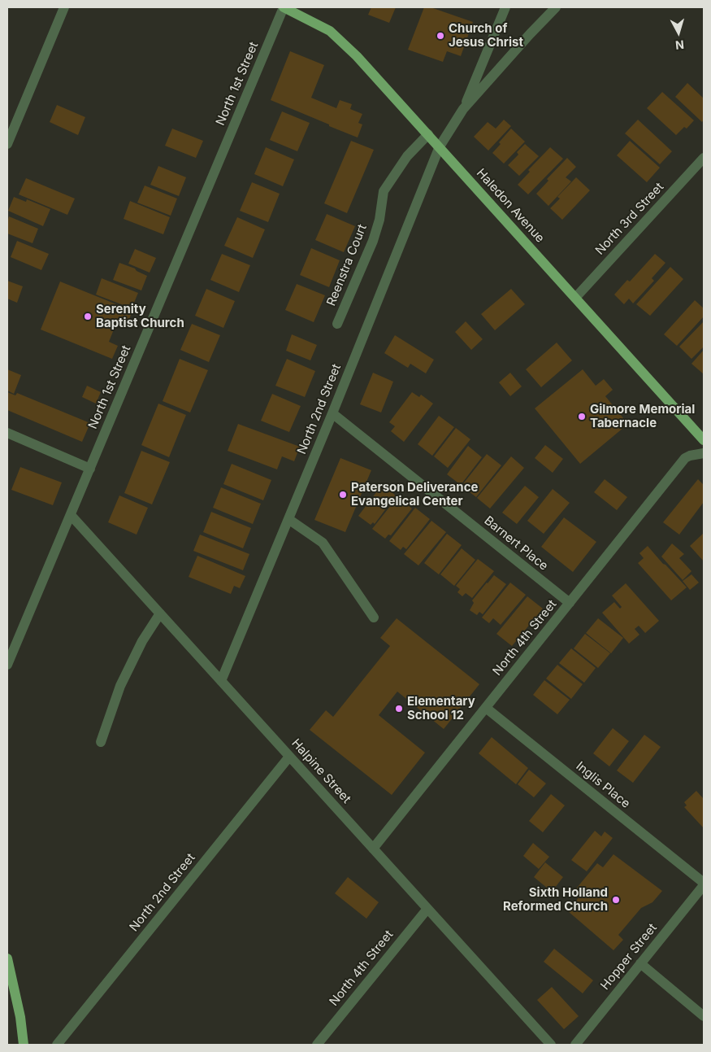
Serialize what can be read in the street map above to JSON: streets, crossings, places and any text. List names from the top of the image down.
{
  "streets": {
    "main road": ["Haledon Avenue"],
    "street": [
      "North 1st Street",
      "North 3rd Street",
      "Reenstra Court",
      "North 2nd Street",
      "Barnert Place",
      "North 4th Street",
      "Halpine Street",
      "Inglis Place",
      "Hopper Street"
    ]
  },
  "crossings": [
    ["North 1st Street", "Haledon Avenue"],
    ["North 1st Street", "Halpine Street"],
    ["Haledon Avenue", "North 3rd Street"],
    ["Haledon Avenue", "Reenstra Court"],
    ["Haledon Avenue", "North 2nd Street"],
    ["North 2nd Street", "Barnert Place"],
    ["North 2nd Street", "Halpine Street"],
    ["Barnert Place", "North 4th Street"],
    ["North 4th Street", "Halpine Street"],
    ["North 4th Street", "Inglis Place"],
    ["Inglis Place", "Hopper Street"]
  ],
  "places": [
    "Church of Jesus Christ",
    "Serenity Baptist Church",
    "Gilmore Memorial Tabernacle",
    "Paterson Deliverance Evangelical Center",
    "Elementary School 12",
    "Sixth Holland Reformed Church"
  ],
  "north": "bottom"
}
